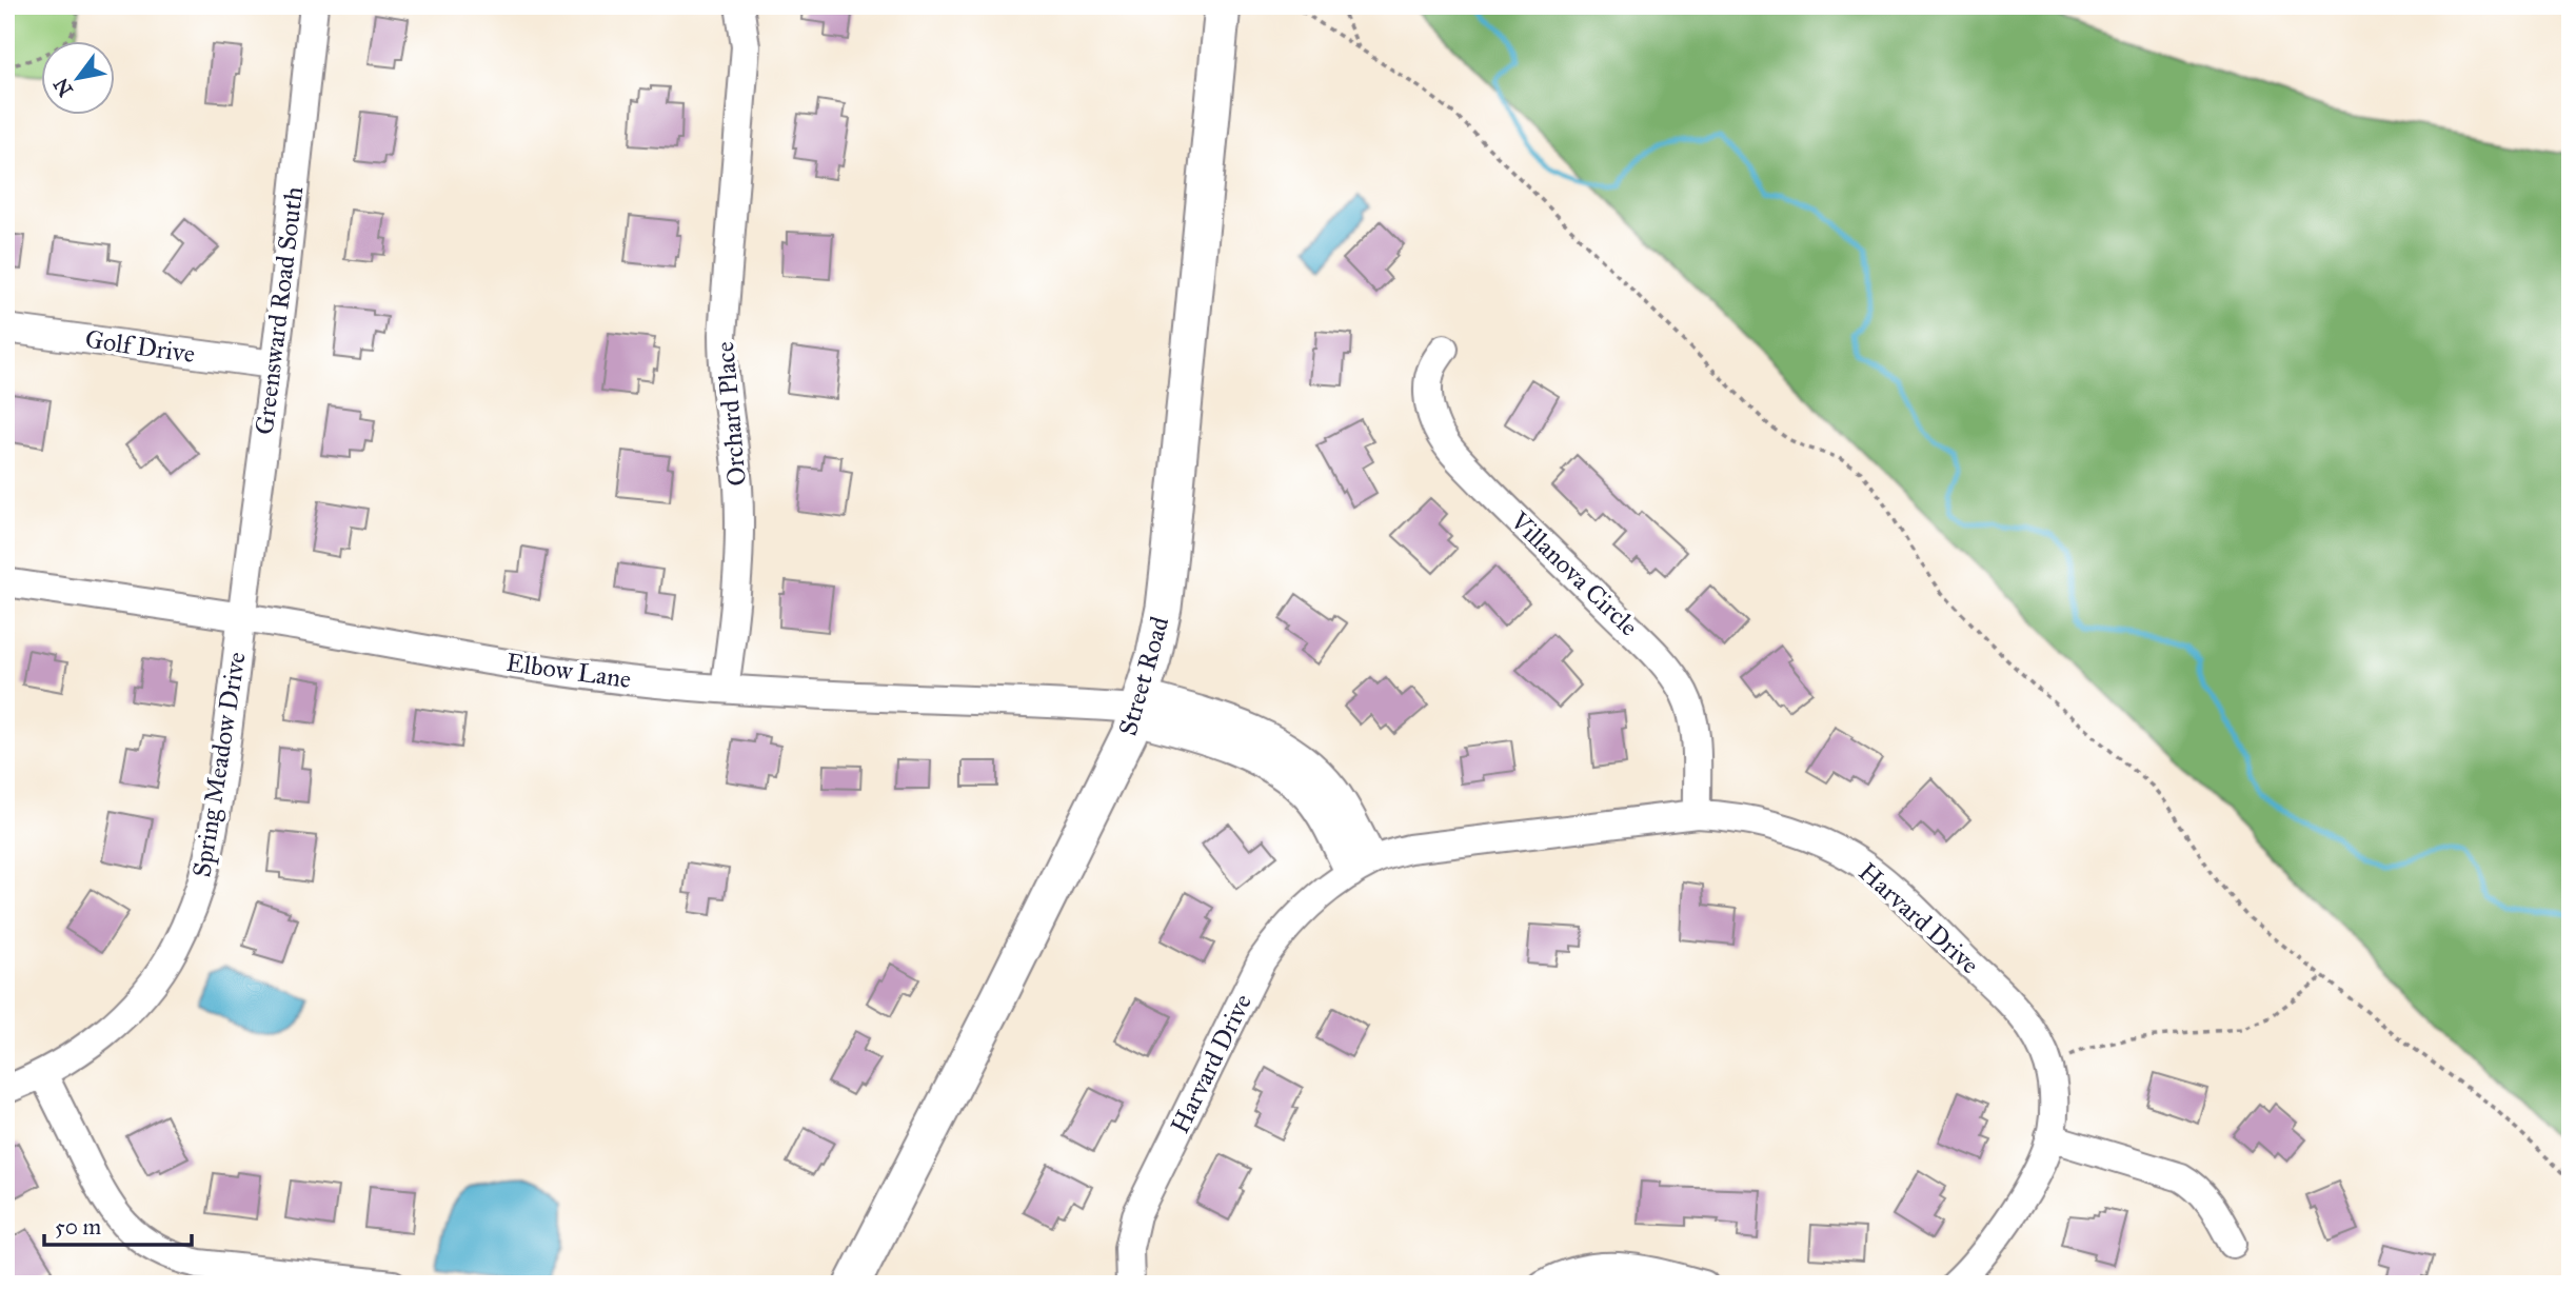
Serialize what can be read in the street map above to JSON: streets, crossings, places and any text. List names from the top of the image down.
{
  "streets": {
    "main road": ["Street Road"],
    "street": [
      "Greensward Road South",
      "Golf Drive",
      "Orchard Place",
      "Villanova Circle",
      "Elbow Lane",
      "Spring Meadow Drive",
      "Harvard Drive"
    ]
  },
  "crossings": [
    ["Greensward Road South", "Golf Drive"],
    ["Greensward Road South", "Elbow Lane"],
    ["Greensward Road South", "Spring Meadow Drive"],
    ["Orchard Place", "Elbow Lane"],
    ["Villanova Circle", "Harvard Drive"],
    ["Elbow Lane", "Street Road"],
    ["Elbow Lane", "Spring Meadow Drive"]
  ],
  "scale_bar": "50 m",
  "north": "bottom left"
}
